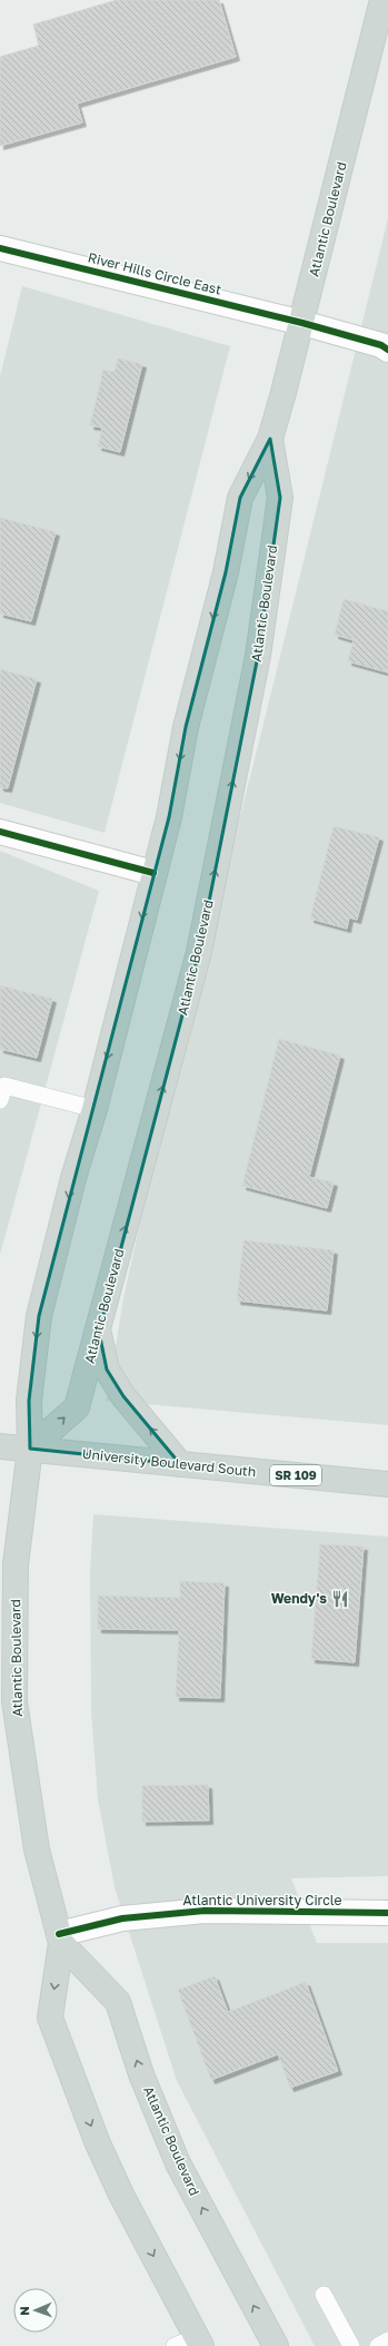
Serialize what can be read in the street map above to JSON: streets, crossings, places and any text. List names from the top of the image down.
{
  "streets": {
    "main road": ["Atlantic Boulevard", "University Boulevard South", "SR 109"],
    "street": ["River Hills Circle East", "Atlantic University Circle"]
  },
  "crossings": [
    ["Atlantic Boulevard", "River Hills Circle East"],
    ["Atlantic Boulevard", "University Boulevard South"],
    ["Atlantic Boulevard", "SR 109"],
    ["Atlantic Boulevard", "Atlantic University Circle"],
    ["University Boulevard South", "SR 109"]
  ],
  "places": {
    "restaurant": ["Wendy's"]
  },
  "north": "left"
}
